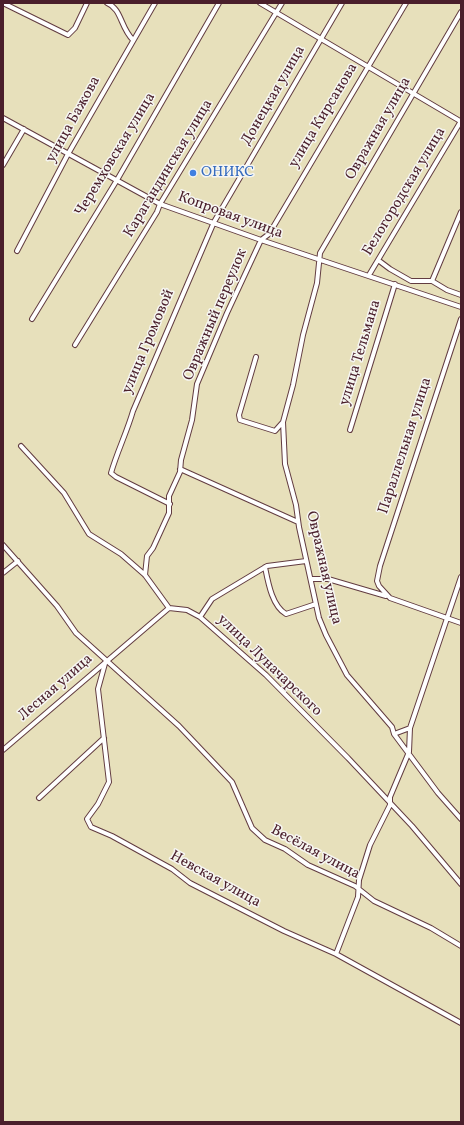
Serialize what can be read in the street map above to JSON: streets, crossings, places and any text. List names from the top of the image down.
{
  "streets": {
    "street": [
      "Донецкая улица",
      "улица Кирсанова",
      "улица Бажова",
      "Овражная улица",
      "Черемховская улица",
      "Карагандинская улица",
      "Белогородская улица",
      "Копровая улица",
      "Овражный переулок",
      "улица Громовой",
      "улица Тельмана",
      "Параллельная улица",
      "улица Луначарского",
      "Лесная улица",
      "Весёлая улица",
      "Невская улица"
    ]
  },
  "crossings": [
    ["Донецкая улица", "Копровая улица"],
    ["Донецкая улица", "улица Громовой"],
    ["улица Кирсанова", "Копровая улица"],
    ["улица Кирсанова", "Овражный переулок"],
    ["улица Бажова", "Копровая улица"],
    ["Овражная улица", "Копровая улица"],
    ["Черемховская улица", "Копровая улица"],
    ["Карагандинская улица", "Копровая улица"],
    ["Белогородская улица", "Копровая улица"],
    ["Копровая улица", "Овражный переулок"],
    ["Копровая улица", "улица Громовой"],
    ["Копровая улица", "улица Тельмана"],
    ["Овражный переулок", "улица Громовой"],
    ["улица Луначарского", "Лесная улица"],
    ["Лесная улица", "Весёлая улица"]
  ],
  "places": ["ОНИКС"]
}
